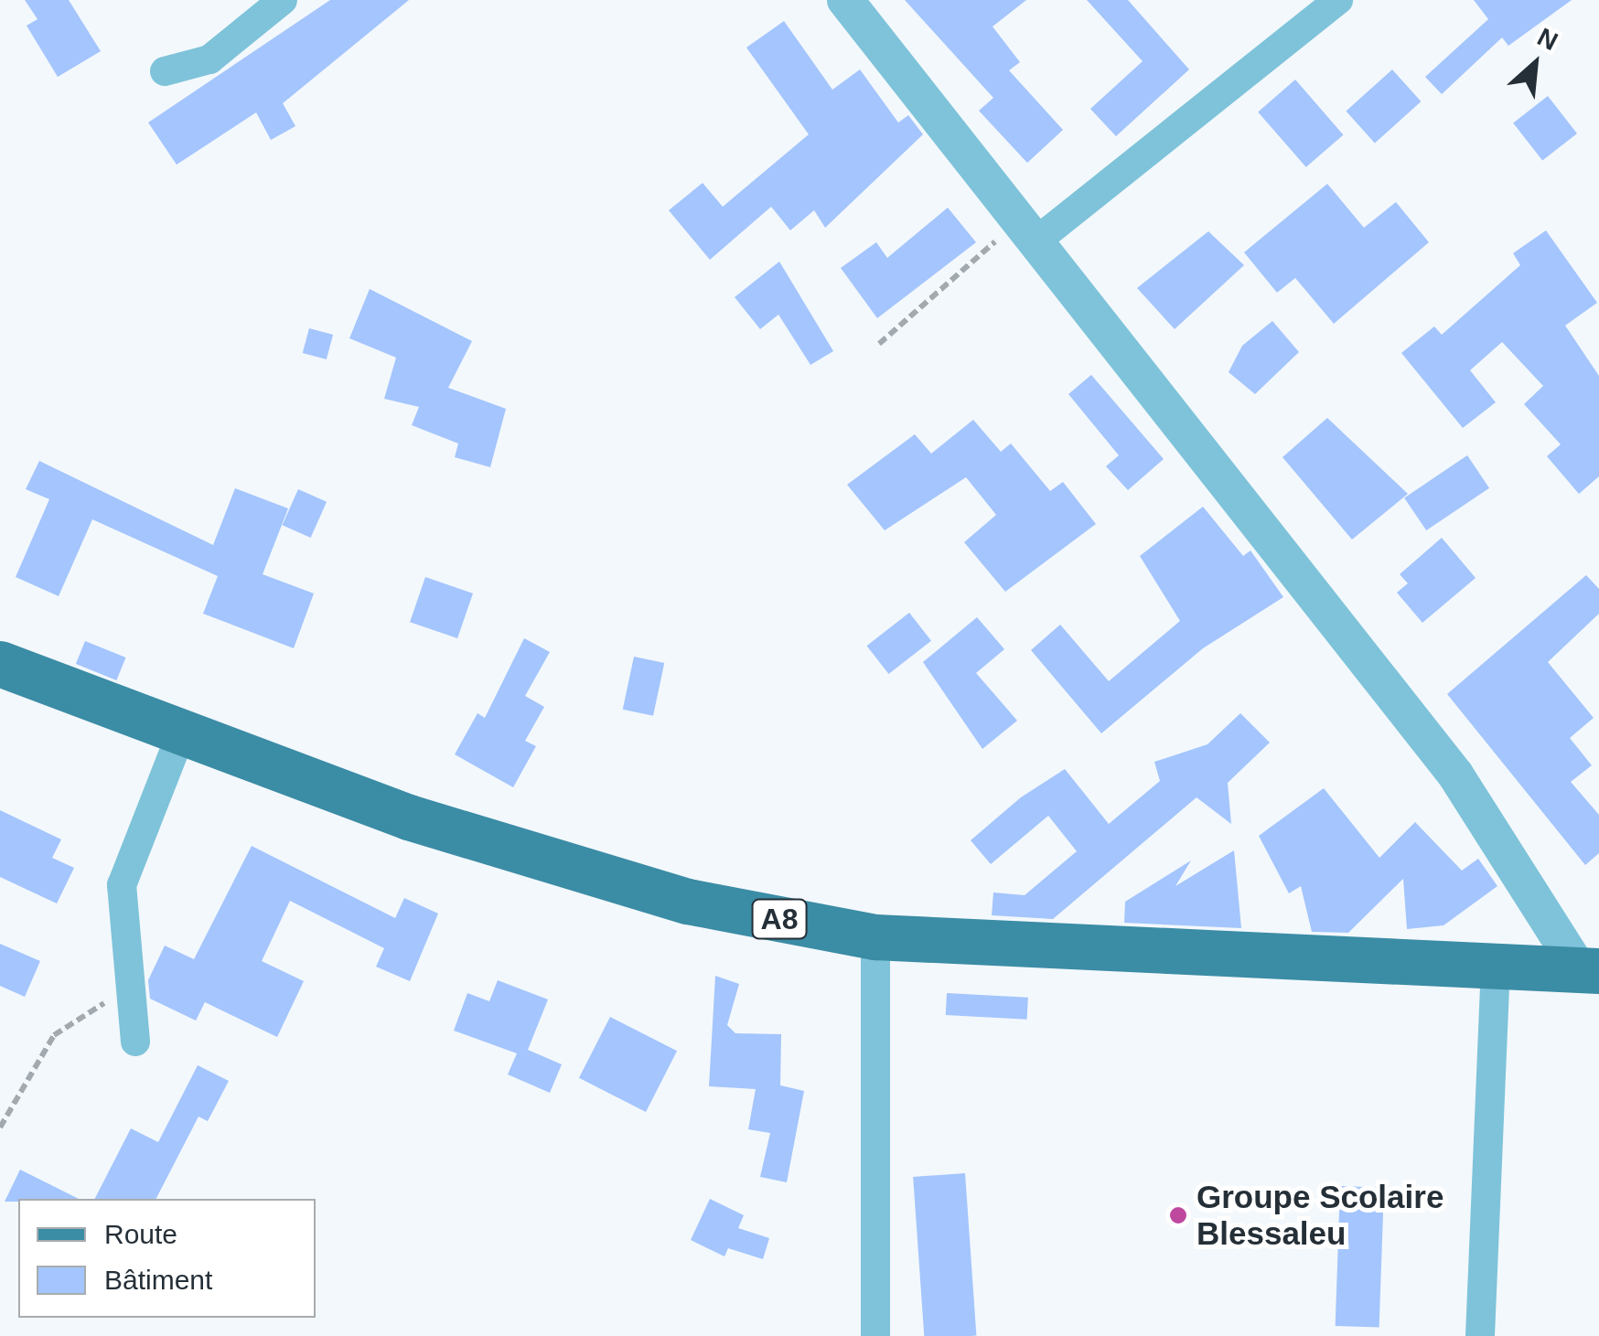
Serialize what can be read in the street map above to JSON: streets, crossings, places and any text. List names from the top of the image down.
{
  "streets": {
    "main road": ["A8"]
  },
  "places": ["Groupe Scolaire Blessaleu"],
  "legend": ["Route", "Bâtiment"],
  "north": "top right"
}
